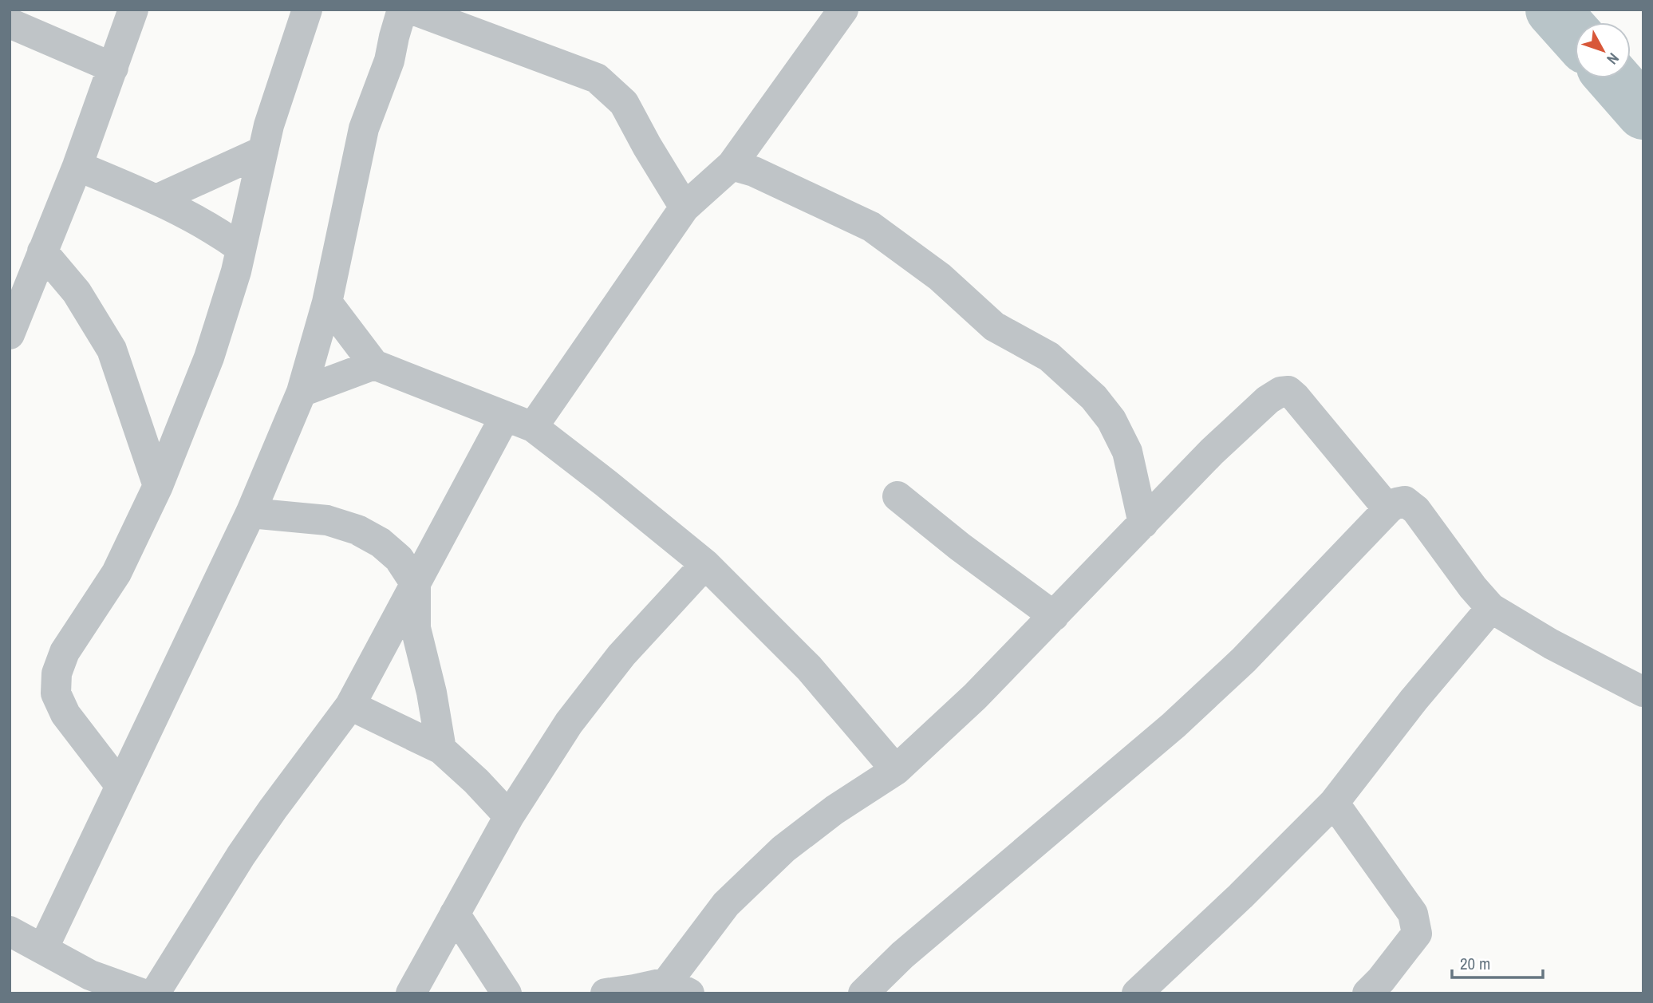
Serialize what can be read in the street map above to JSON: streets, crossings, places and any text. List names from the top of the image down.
{
  "scale_bar": "20 m",
  "north": "bottom right"
}
